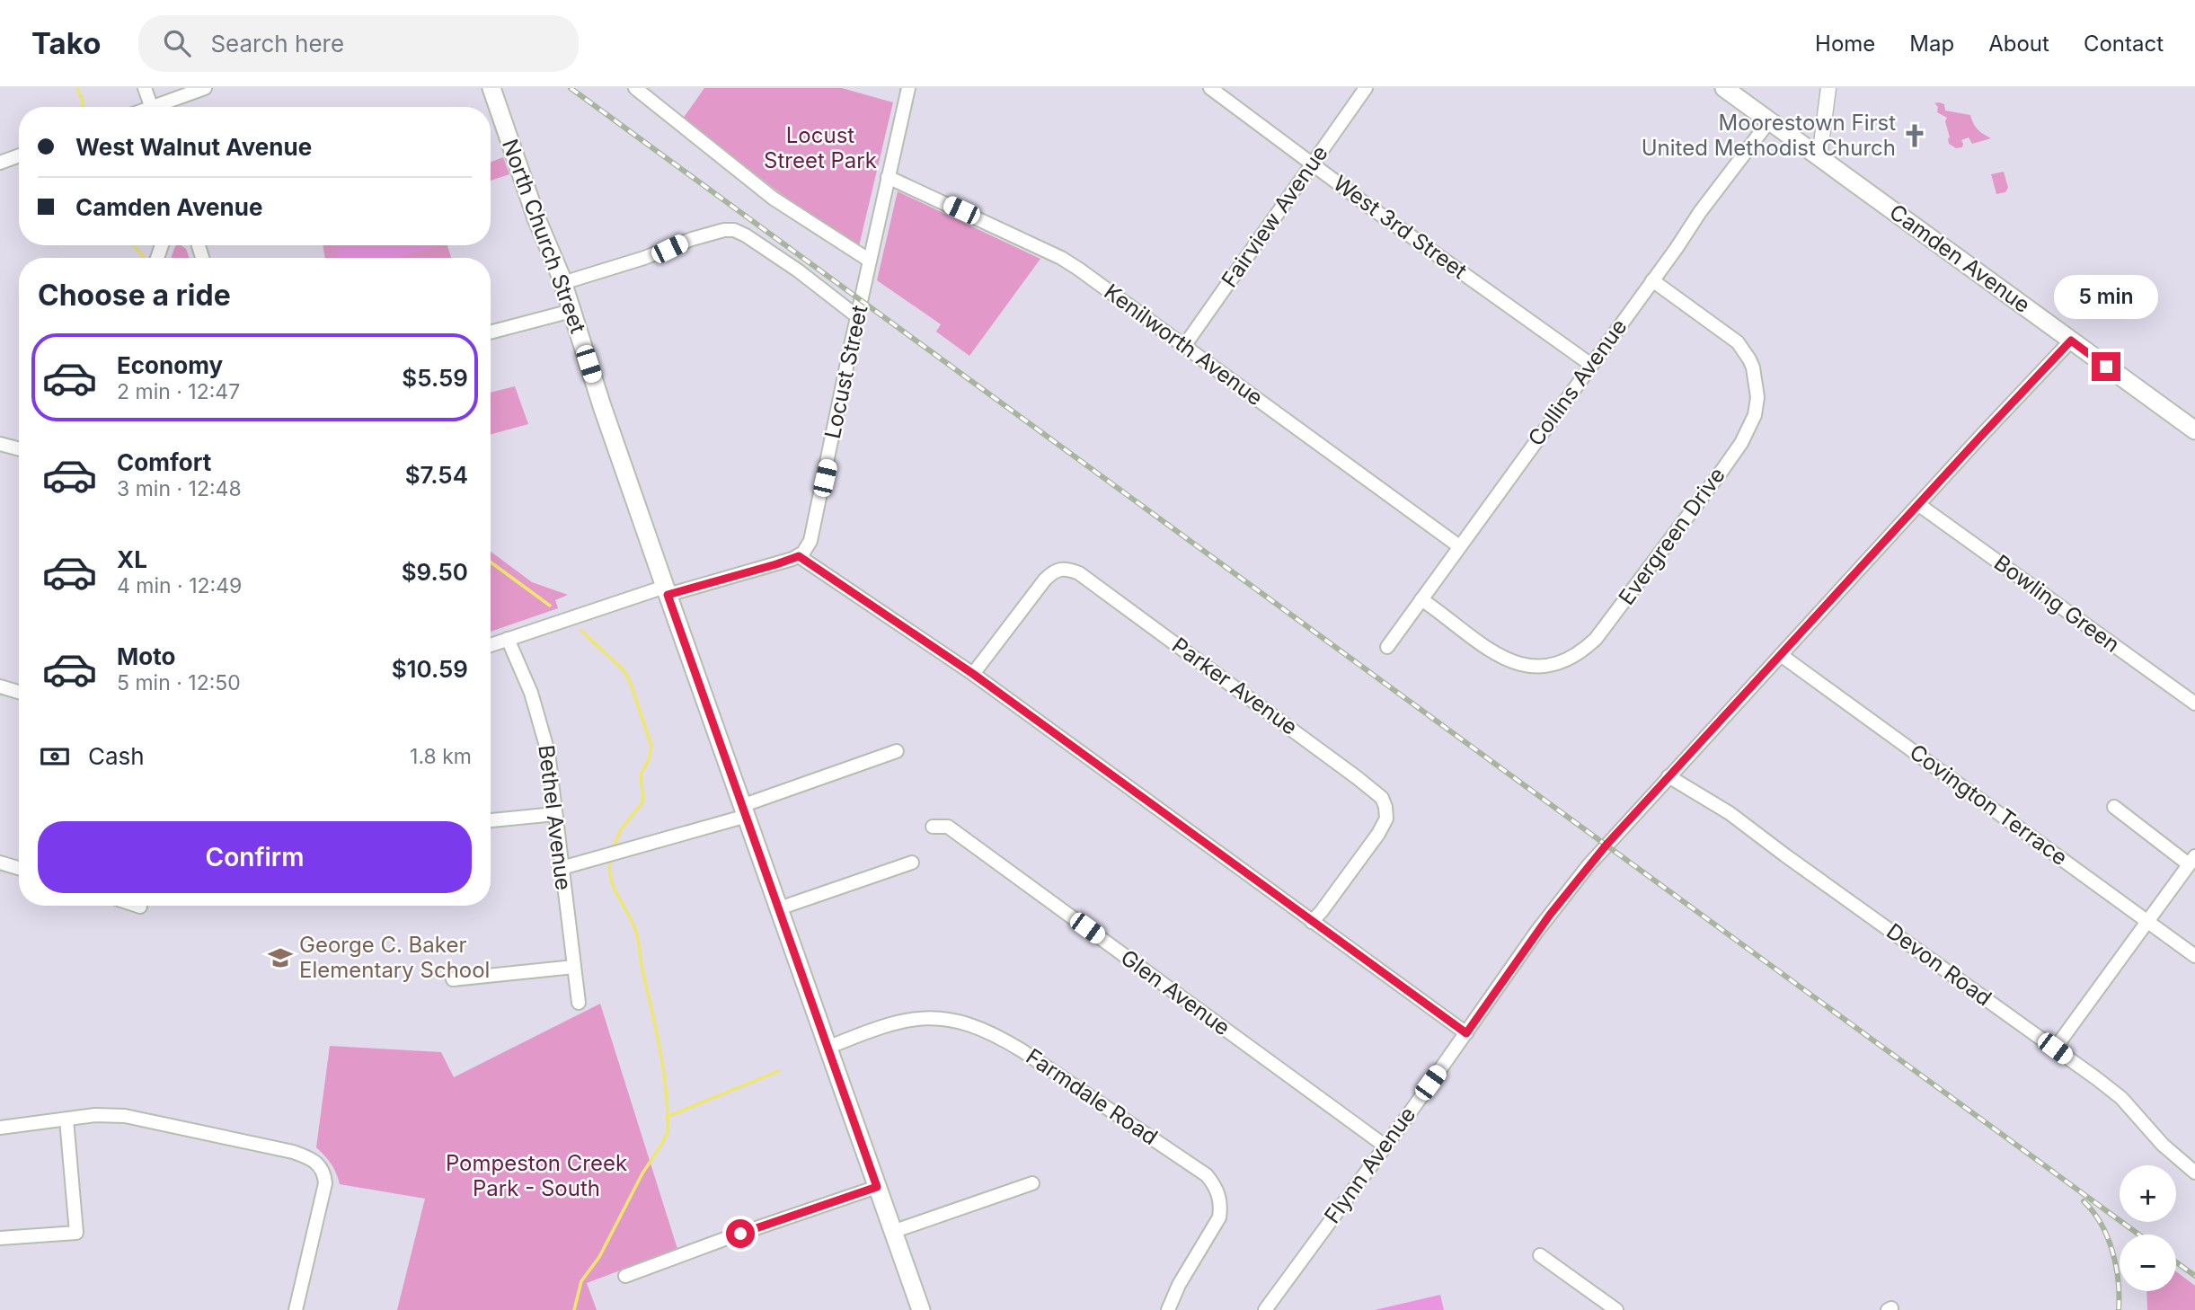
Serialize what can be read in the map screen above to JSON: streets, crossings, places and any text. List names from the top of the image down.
{
  "streets": {
    "main road": ["North Church Street", "Camden Avenue"],
    "street": [
      "Fairview Avenue",
      "West 3rd Street",
      "Kenilworth Avenue",
      "Locust Street",
      "Collins Avenue",
      "Evergreen Drive",
      "Bowling Green",
      "Parker Avenue",
      "Covington Terrace",
      "Bethel Avenue",
      "Devon Road",
      "Glen Avenue",
      "Farmdale Road",
      "Flynn Avenue"
    ]
  },
  "crossings": [
    ["Fairview Avenue", "West 3rd Street"],
    ["Fairview Avenue", "Kenilworth Avenue"],
    ["West 3rd Street", "Collins Avenue"],
    ["North Church Street", "Farmdale Road"],
    ["Camden Avenue", "Collins Avenue"],
    ["Camden Avenue", "Flynn Avenue"],
    ["Kenilworth Avenue", "Locust Street"],
    ["Kenilworth Avenue", "Collins Avenue"],
    ["Collins Avenue", "Evergreen Drive"],
    ["Bowling Green", "Flynn Avenue"],
    ["Covington Terrace", "Flynn Avenue"],
    ["Devon Road", "Flynn Avenue"],
    ["Glen Avenue", "Flynn Avenue"]
  ],
  "parks": ["Locust Street Park", "Pompeston Creek Park - South"],
  "places": {
    "church": ["Moorestown First United Methodist Church"],
    "school or university": ["George C. Baker Elementary School"]
  },
  "page": {
    "header": "Tako",
    "search": "Search here",
    "nav": [
      "Home",
      "Map",
      "About",
      "Contact"
    ],
    "banner": ["West Walnut Avenue", "Camden Avenue"],
    "heading": "Choose a ride",
    "bubble": "5 min",
    "list": [
      {
        "name": "Economy",
        "note": "2 min · 12:47",
        "value": "$5.59"
      },
      {
        "name": "Comfort",
        "note": "3 min · 12:48",
        "value": "$7.54"
      },
      {
        "name": "XL",
        "note": "4 min · 12:49",
        "value": "$9.50"
      },
      {
        "name": "Moto",
        "note": "5 min · 12:50",
        "value": "$10.59"
      }
    ],
    "pay": ["Cash", "1.8 km"],
    "buttons": "Confirm",
    "map_buttons": ["+", "−"]
  }
}
